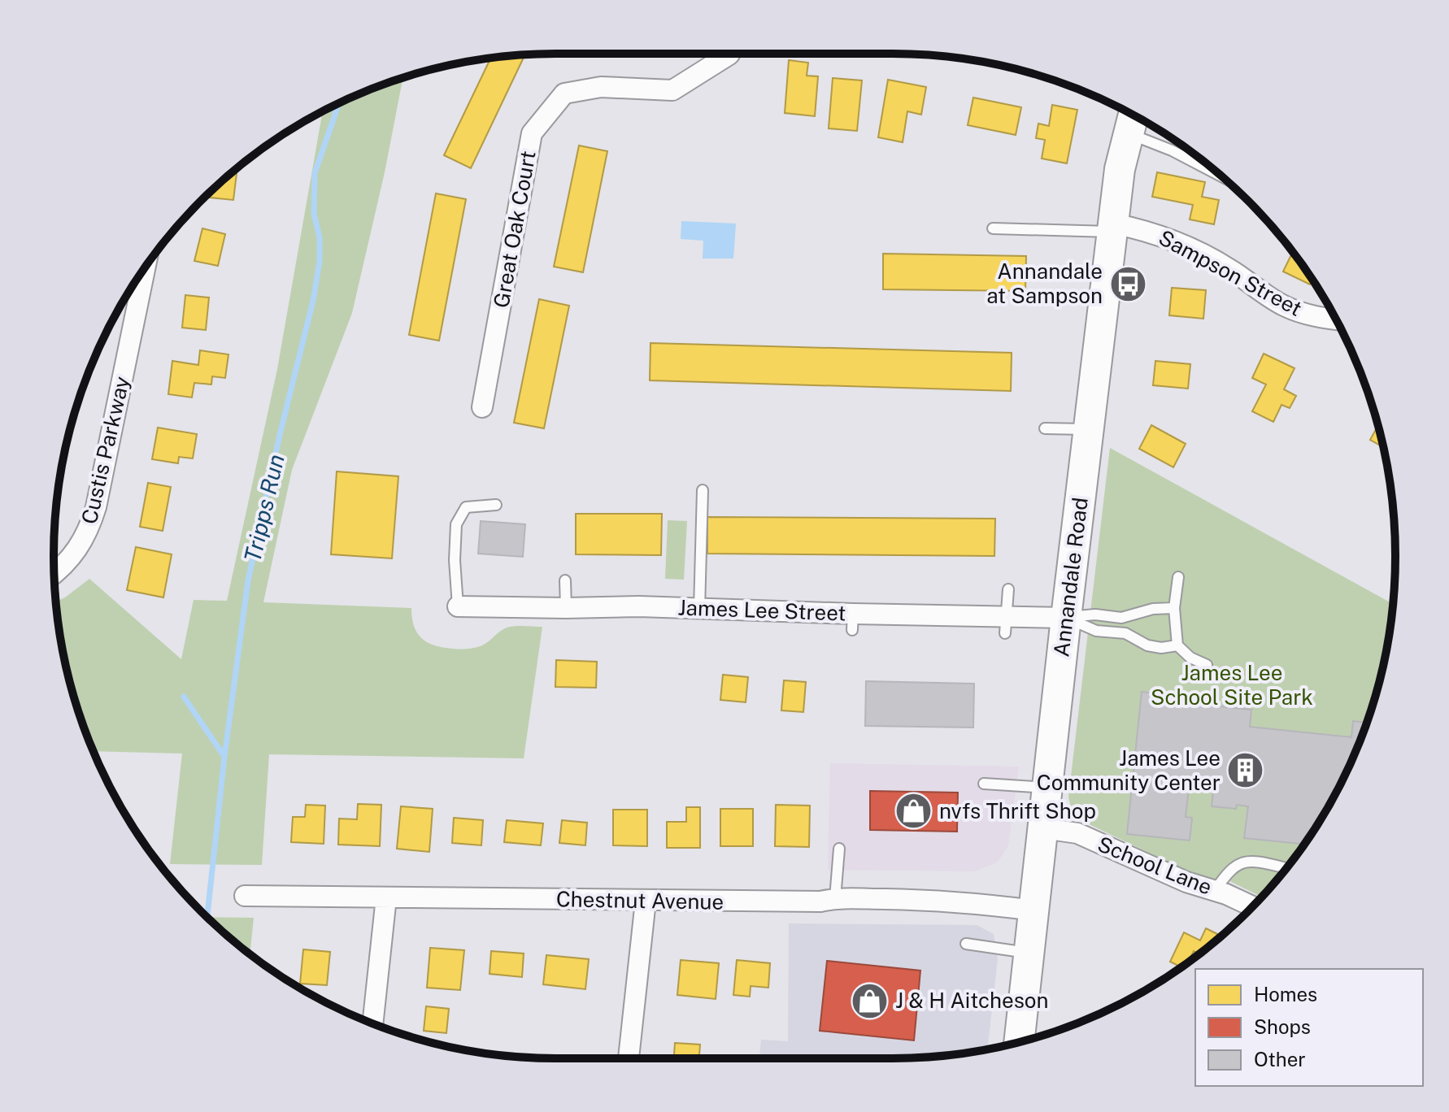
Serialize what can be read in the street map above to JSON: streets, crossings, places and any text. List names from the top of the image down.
{
  "streets": {
    "main road": ["Annandale Road"],
    "street": [
      "Great Oak Court",
      "Sampson Street",
      "Custis Parkway",
      "James Lee Street",
      "School Lane",
      "Chestnut Avenue"
    ]
  },
  "crossings": [
    ["Sampson Street", "Annandale Road"],
    ["Annandale Road", "James Lee Street"],
    ["Annandale Road", "School Lane"],
    ["Annandale Road", "Chestnut Avenue"]
  ],
  "water": ["Tripps Run"],
  "parks": ["James Lee School Site Park"],
  "places": {
    "bus stop": ["Annandale at Sampson"],
    "building": ["James Lee Community Center"],
    "shop": ["nvfs Thrift Shop", "J & H Aitcheson"]
  },
  "legend": ["Homes", "Shops", "Other"]
}
